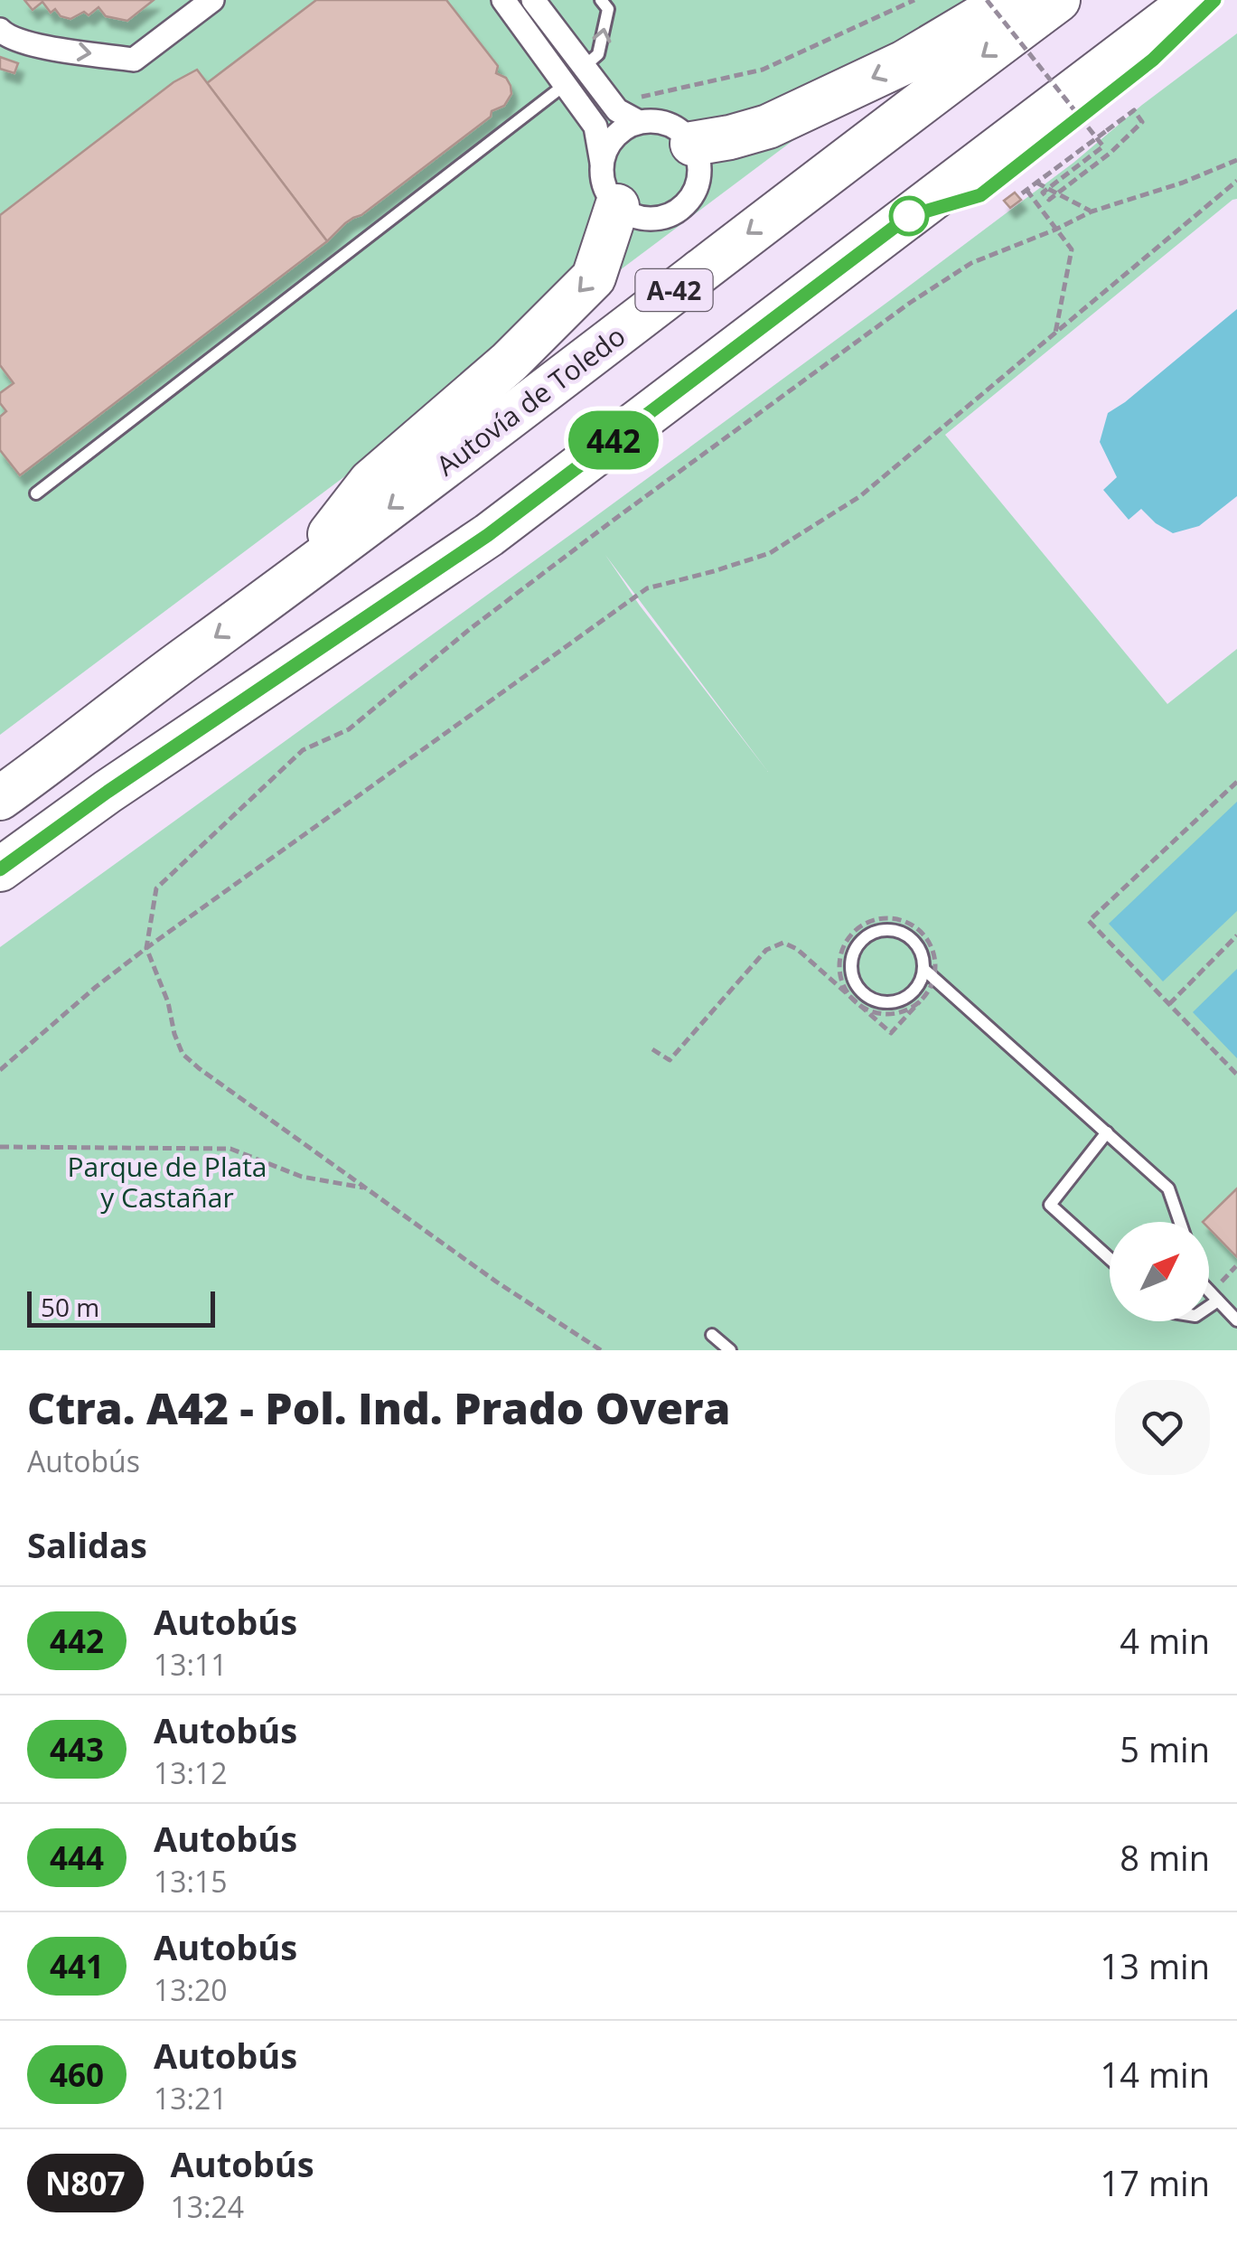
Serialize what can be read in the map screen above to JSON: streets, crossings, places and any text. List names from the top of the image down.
{
  "streets": {
    "highway": ["A-42", "Autovía de Toledo"]
  },
  "parks": ["Parque de Plata y Castañar"],
  "lines": ["bus line 442"],
  "scale_bar": "50 m",
  "north": "top right",
  "page": {
    "on_map": "442",
    "scale": "50 m",
    "heading": [
      ["Ctra. A42 - Pol. Ind. Prado Overa", "Autobús"],
      "Salidas"
    ],
    "list": [
      {
        "mark": "442",
        "name": "Autobús",
        "note": "13:11",
        "value": "4 min"
      },
      {
        "mark": "443",
        "name": "Autobús",
        "note": "13:12",
        "value": "5 min"
      },
      {
        "mark": "444",
        "name": "Autobús",
        "note": "13:15",
        "value": "8 min"
      },
      {
        "mark": "441",
        "name": "Autobús",
        "note": "13:20",
        "value": "13 min"
      },
      {
        "mark": "460",
        "name": "Autobús",
        "note": "13:21",
        "value": "14 min"
      },
      {
        "mark": "N807",
        "name": "Autobús",
        "note": "13:24",
        "value": "17 min"
      }
    ]
  }
}
